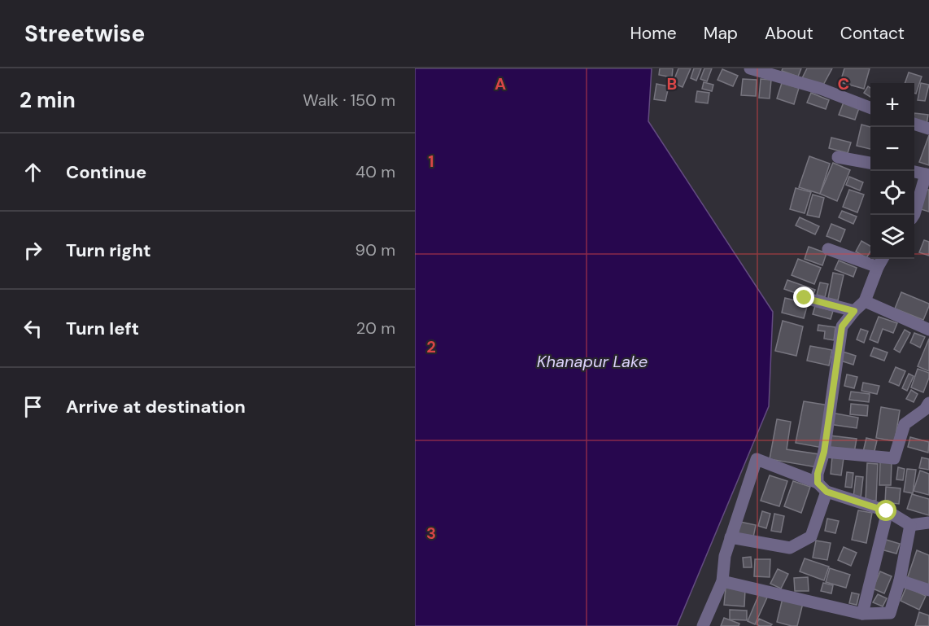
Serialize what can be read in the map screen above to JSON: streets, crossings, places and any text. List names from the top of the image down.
{
  "water": ["Khanapur Lake"],
  "page": {
    "header": "Streetwise",
    "nav": [
      "Home",
      "Map",
      "About",
      "Contact"
    ],
    "heading": ["2 min", "Walk · 150 m"],
    "map_buttons": ["+", "−"],
    "list": [
      ["Continue", "40 m"],
      ["Turn right", "90 m"],
      ["Turn left", "20 m"],
      "Arrive at destination"
    ]
  },
  "grid": {
    "columns": ["A", "B", "C"],
    "rows": ["1", "2", "3"]
  }
}
